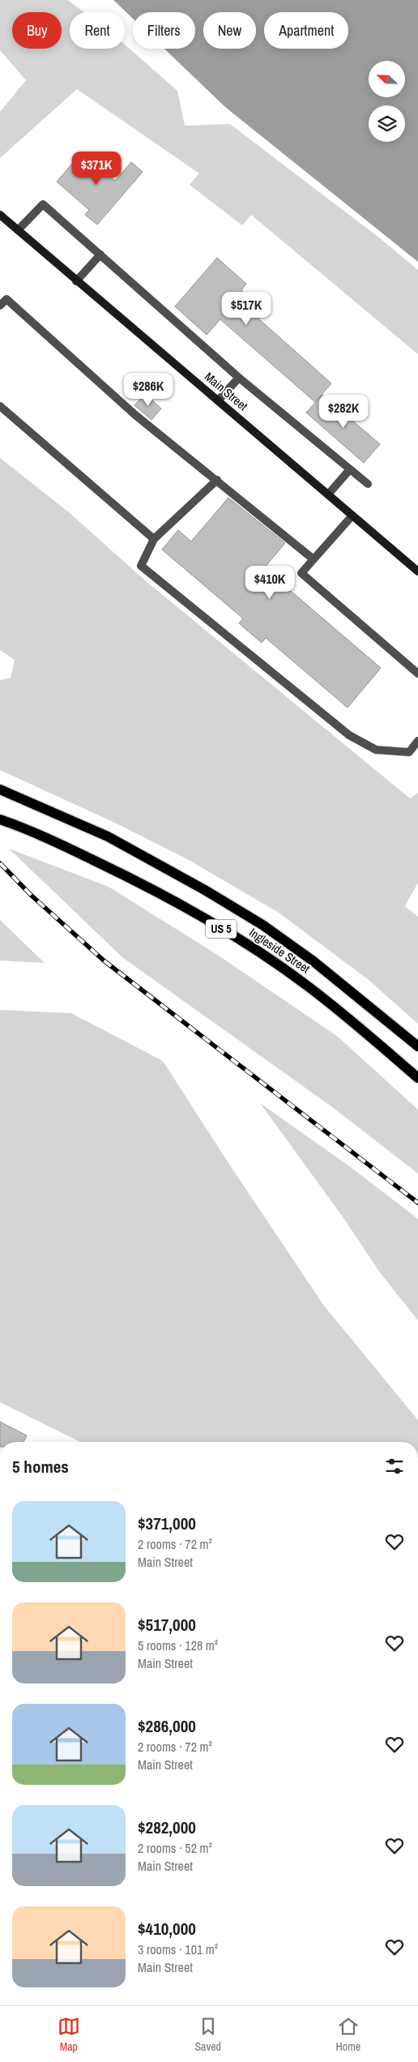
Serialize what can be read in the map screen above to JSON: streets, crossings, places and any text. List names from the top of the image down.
{
  "streets": {
    "main road": ["Main Street", "US 5", "Ingleside Street"]
  },
  "north": "top left",
  "page": {
    "chip": [
      "Buy",
      "Rent",
      "Filters",
      "New",
      "Apartment"
    ],
    "price": [
      "$371K",
      "$517K",
      "$286K",
      "$282K",
      "$410K"
    ],
    "heading": "5 homes",
    "list": [
      {
        "name": "$371,000",
        "note": "2 rooms · 72 m² · Main Street"
      },
      {
        "name": "$517,000",
        "note": "5 rooms · 128 m² · Main Street"
      },
      {
        "name": "$286,000",
        "note": "2 rooms · 72 m² · Main Street"
      },
      {
        "name": "$282,000",
        "note": "2 rooms · 52 m² · Main Street"
      },
      {
        "name": "$410,000",
        "note": "3 rooms · 101 m² · Main Street"
      }
    ],
    "tabs": ["Map", "Saved", "Home"]
  }
}
